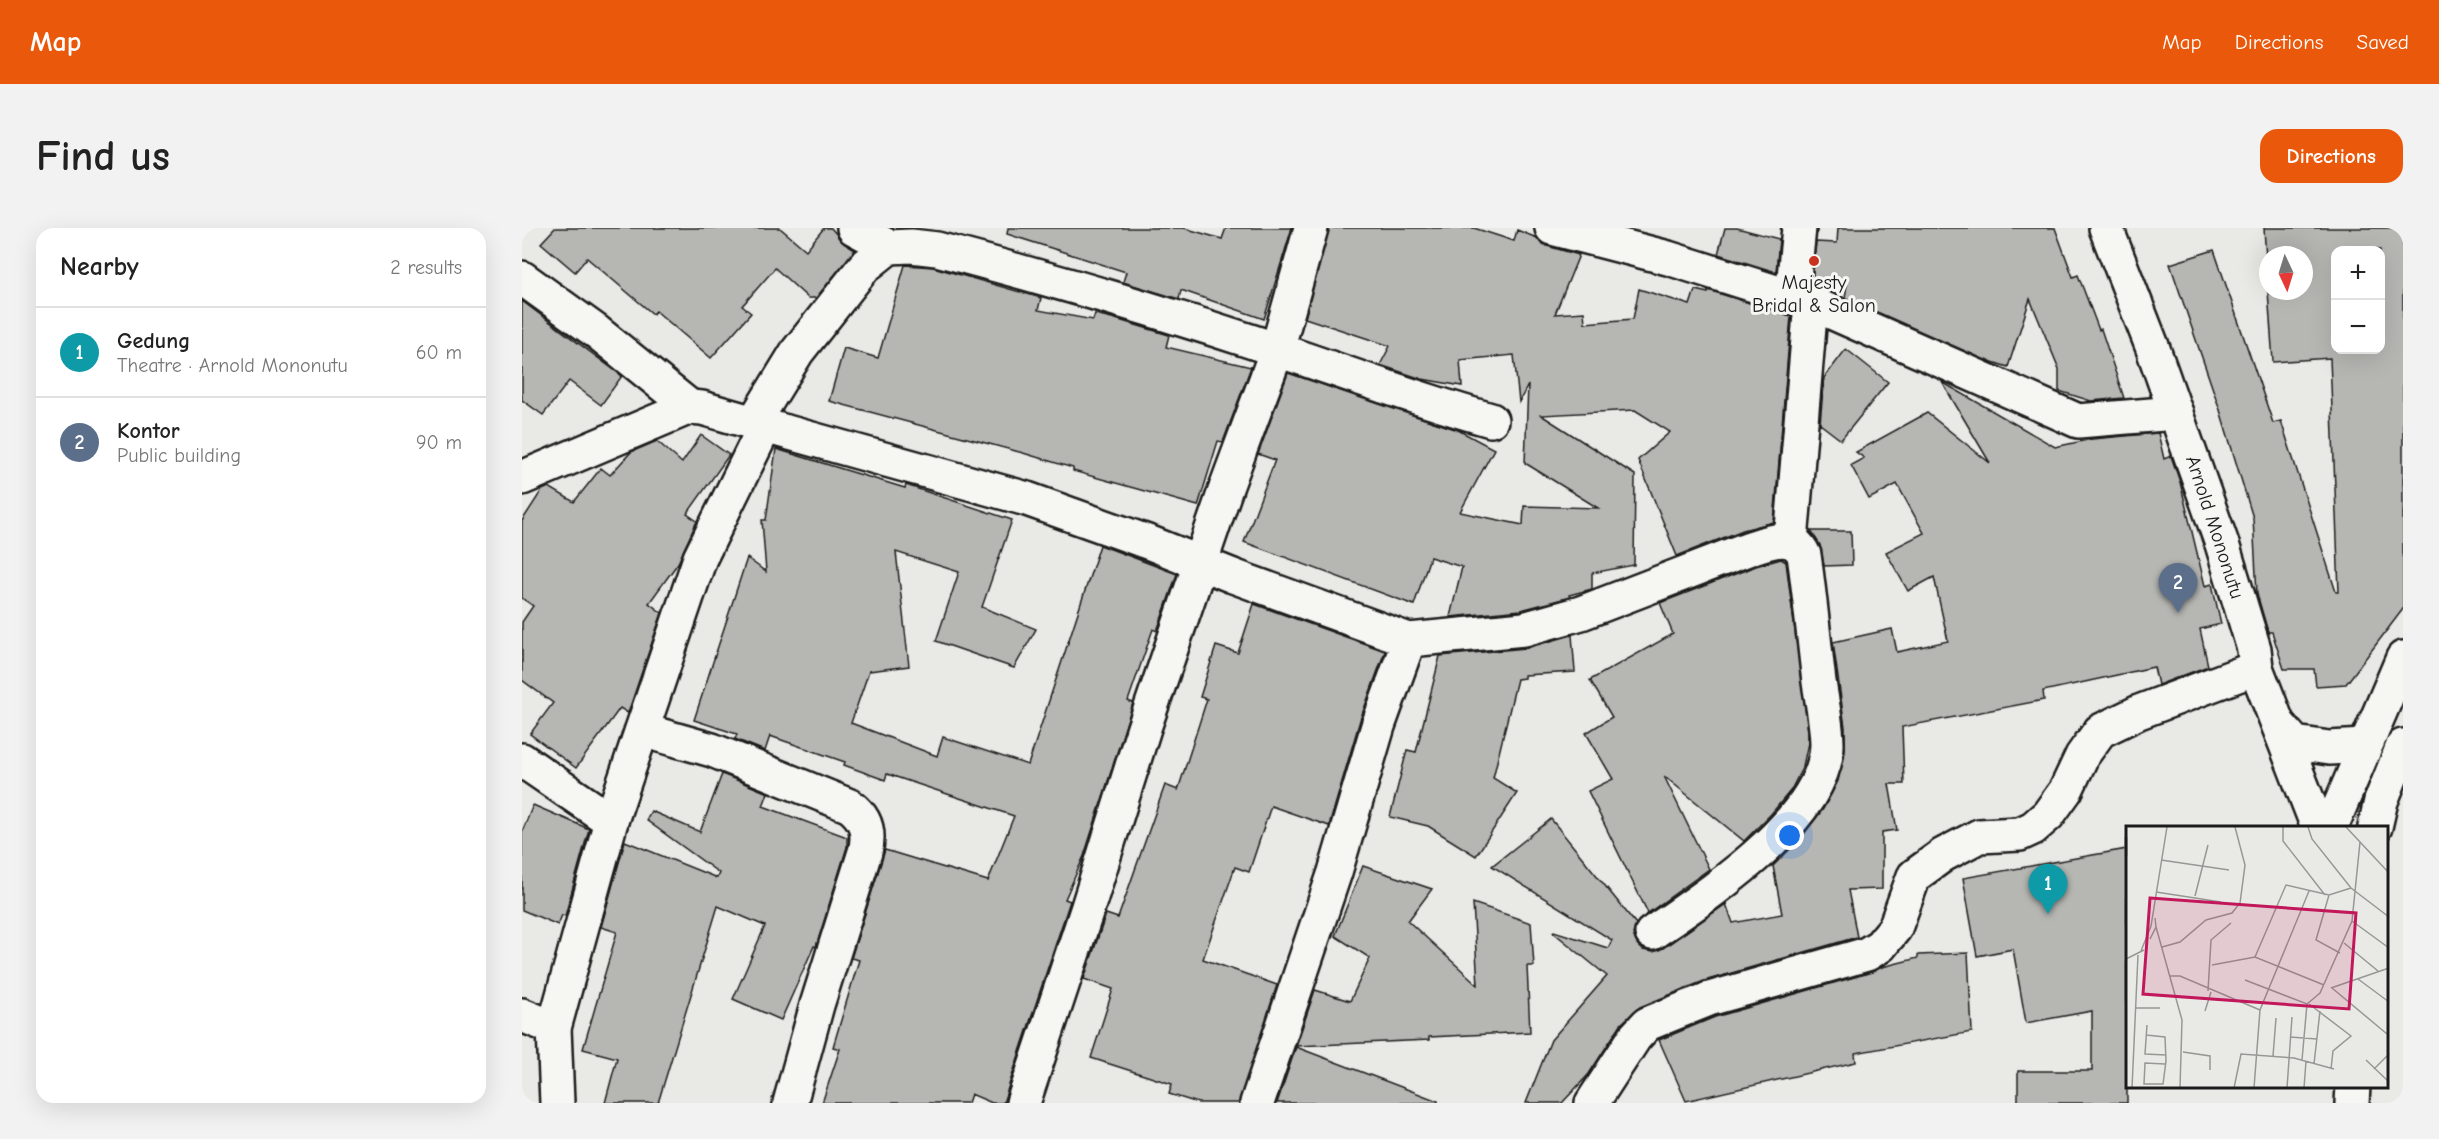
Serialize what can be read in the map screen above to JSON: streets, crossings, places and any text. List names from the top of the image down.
{
  "streets": {
    "street": ["Arnold Mononutu"]
  },
  "places": ["Majesty Bridal & Salon"],
  "north": "bottom",
  "page": {
    "header": "Map",
    "nav": ["Map", "Directions", "Saved"],
    "buttons": "Directions",
    "title": "Find us",
    "heading": ["Nearby", "2 results"],
    "map_buttons": ["+", "−"],
    "list": [
      {
        "mark": "1",
        "name": "Gedung",
        "note": "Theatre · Arnold Mononutu",
        "value": "60 m"
      },
      {
        "mark": "2",
        "name": "Kontor",
        "note": "Public building",
        "value": "90 m"
      }
    ],
    "pins": ["2", "1"]
  }
}
